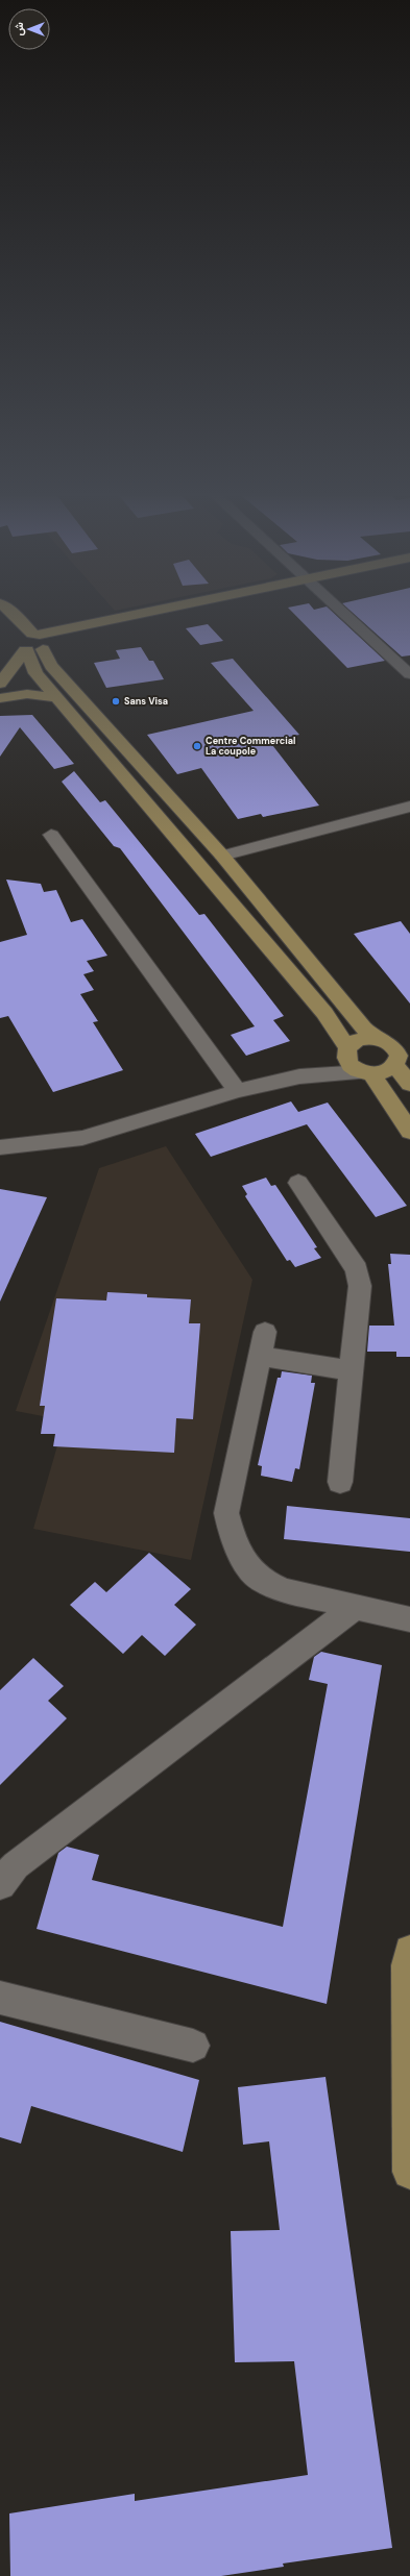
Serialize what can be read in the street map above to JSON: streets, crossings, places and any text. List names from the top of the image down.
{
  "places": ["Sans Visa", "Centre Commercial La coupole"],
  "north": "left"
}
